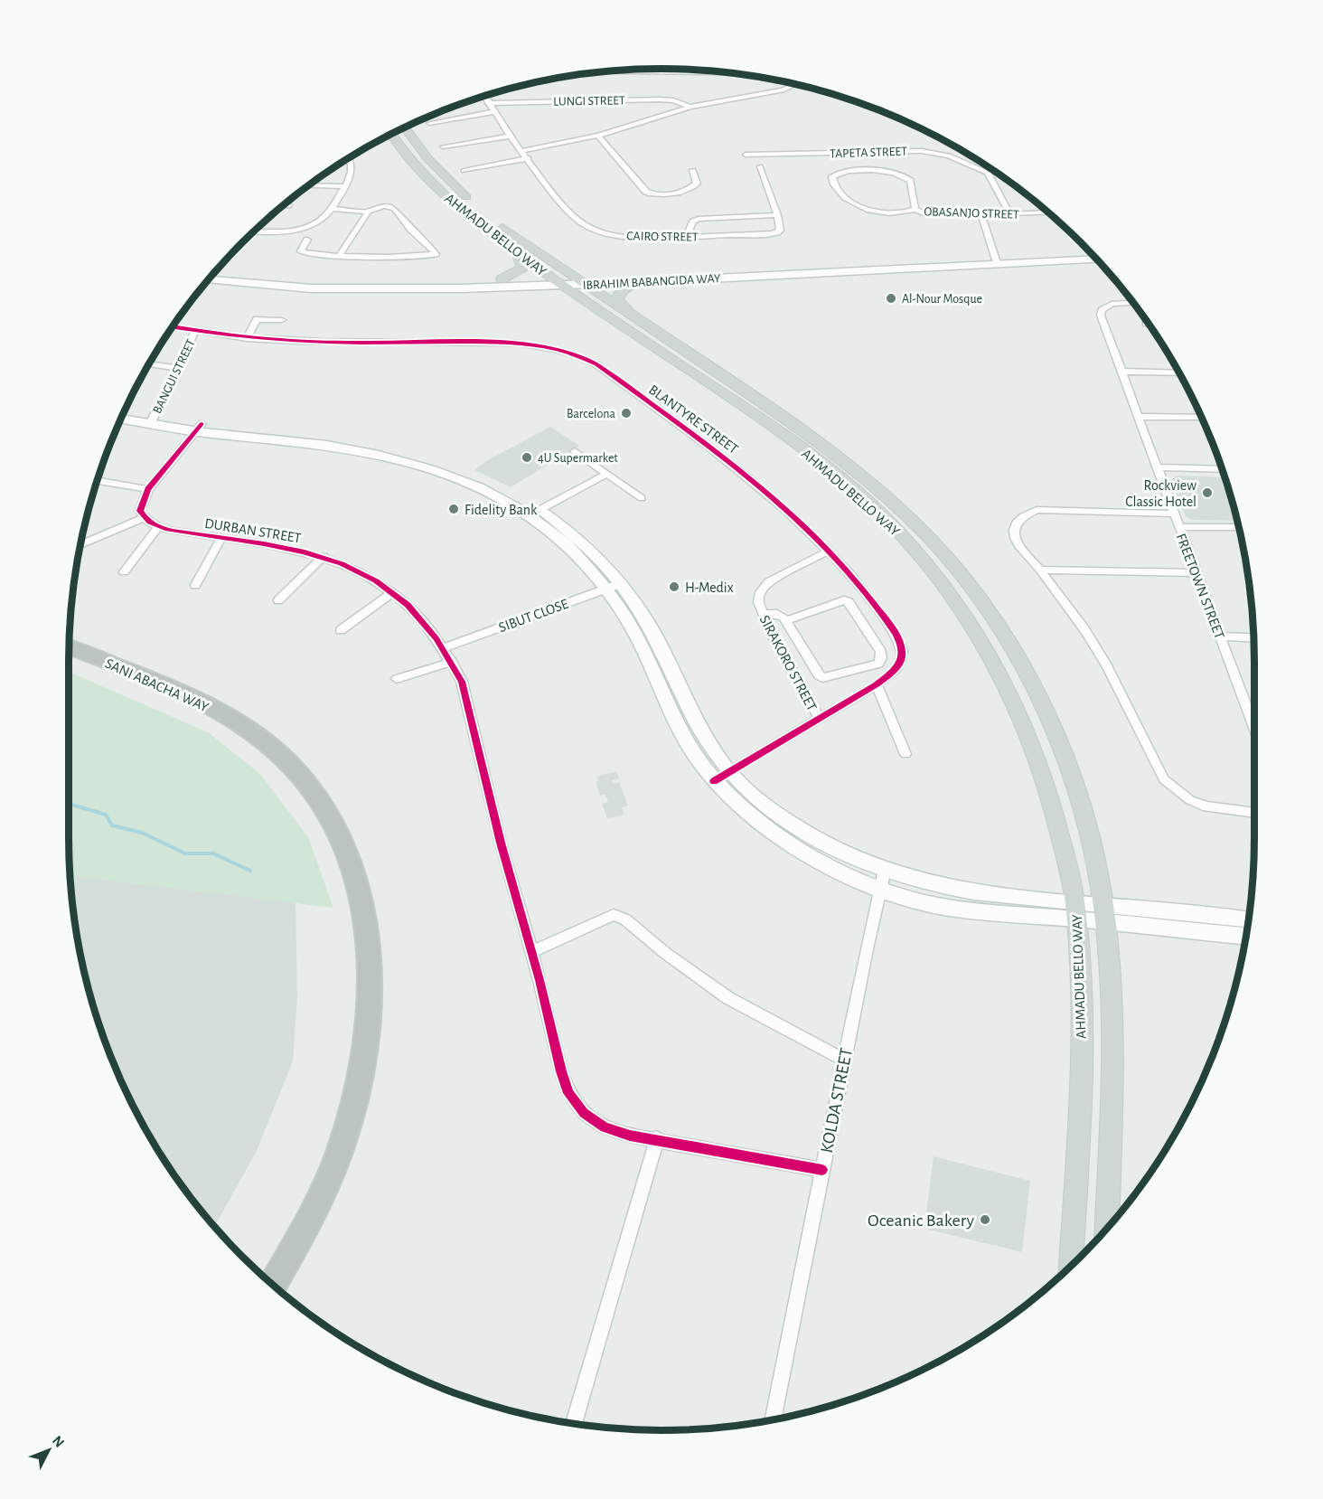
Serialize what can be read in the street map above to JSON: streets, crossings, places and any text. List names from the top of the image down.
{
  "streets": {
    "highway": ["SANI ABACHA WAY"],
    "main road": ["AHMADU BELLO WAY", "IBRAHIM BABANGIDA WAY"],
    "street": [
      "LUNGI STREET",
      "TAPETA STREET",
      "OBASANJO STREET",
      "CAIRO STREET",
      "BANGUI STREET",
      "BLANTYRE STREET",
      "DURBAN STREET",
      "FREETOWN STREET",
      "SIBUT CLOSE",
      "SIRAKORO STREET",
      "KOLDA STREET"
    ]
  },
  "crossings": [
    ["LUNGI STREET", "CAIRO STREET"],
    ["AHMADU BELLO WAY", "IBRAHIM BABANGIDA WAY"],
    ["BANGUI STREET", "BLANTYRE STREET"],
    ["BLANTYRE STREET", "SIRAKORO STREET"],
    ["DURBAN STREET", "SIBUT CLOSE"],
    ["DURBAN STREET", "KOLDA STREET"]
  ],
  "places": [
    "Al-Nour Mosque",
    "Barcelona",
    "4U Supermarket",
    "Rockview Classic Hotel",
    "Fidelity Bank",
    "H-Medix",
    "Oceanic Bakery"
  ],
  "north": "top right"
}
